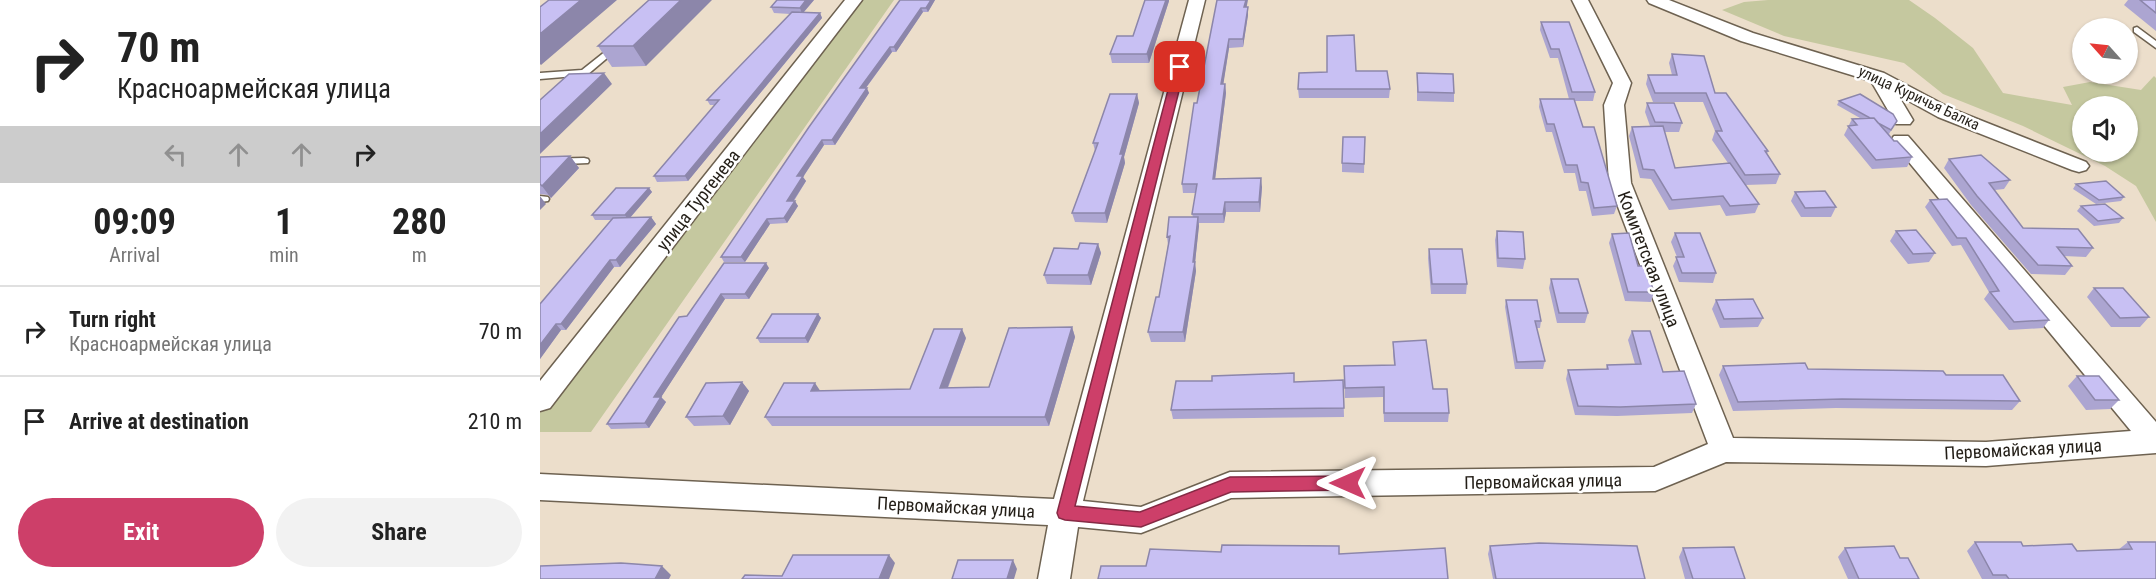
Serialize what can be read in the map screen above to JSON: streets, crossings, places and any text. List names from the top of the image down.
{
  "streets": {
    "street": [
      "улица Куричья Балка",
      "улица Тургенева",
      "Комитетская улица",
      "Первомайская улица"
    ]
  },
  "crossings": [
    ["улица Куричья Балка", "Первомайская улица"],
    ["Комитетская улица", "Первомайская улица"]
  ],
  "north": "top left",
  "page": {
    "turn": ["70 m", "Красноармейская улица"],
    "eta": [
      "09:09",
      "Arrival",
      "1",
      "min",
      "280",
      "m"
    ],
    "list": [
      {
        "name": "Turn right",
        "note": "Красноармейская улица",
        "value": "70 m"
      },
      {
        "name": "Arrive at destination",
        "value": "210 m"
      }
    ],
    "buttons": ["Exit", "Share"]
  }
}
